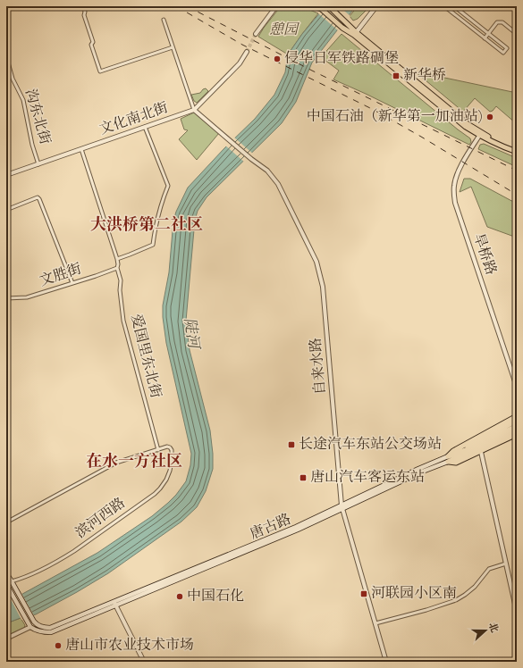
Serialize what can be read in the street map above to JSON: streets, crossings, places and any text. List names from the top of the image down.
{
  "streets": {
    "main road": ["唐古路"],
    "street": [
      "沟东北街",
      "文化南北街",
      "旱桥路",
      "文胜街",
      "爱国里东北街",
      "自来水路",
      "滨河西路"
    ]
  },
  "crossings": [
    ["沟东北街", "文化南北街"],
    ["文化南北街", "爱国里东北街"],
    ["文化南北街", "自来水路"],
    ["文胜街", "爱国里东北街"],
    ["爱国里东北街", "滨河西路"],
    ["自来水路", "唐古路"],
    ["滨河西路", "唐古路"]
  ],
  "districts": ["大洪桥第二社区", "在水一方社区"],
  "water": ["陡河"],
  "parks": ["憩园"],
  "places": {
    "other": [
      "侵华日军铁路碉堡",
      "中国石油（新华第一加油站)",
      "中国石化",
      "唐山市农业技术市场"
    ],
    "transit": [
      "新华桥",
      "长途汽车东站公交场站",
      "唐山汽车客运东站",
      "河联园小区南"
    ]
  },
  "north": "right"
}
